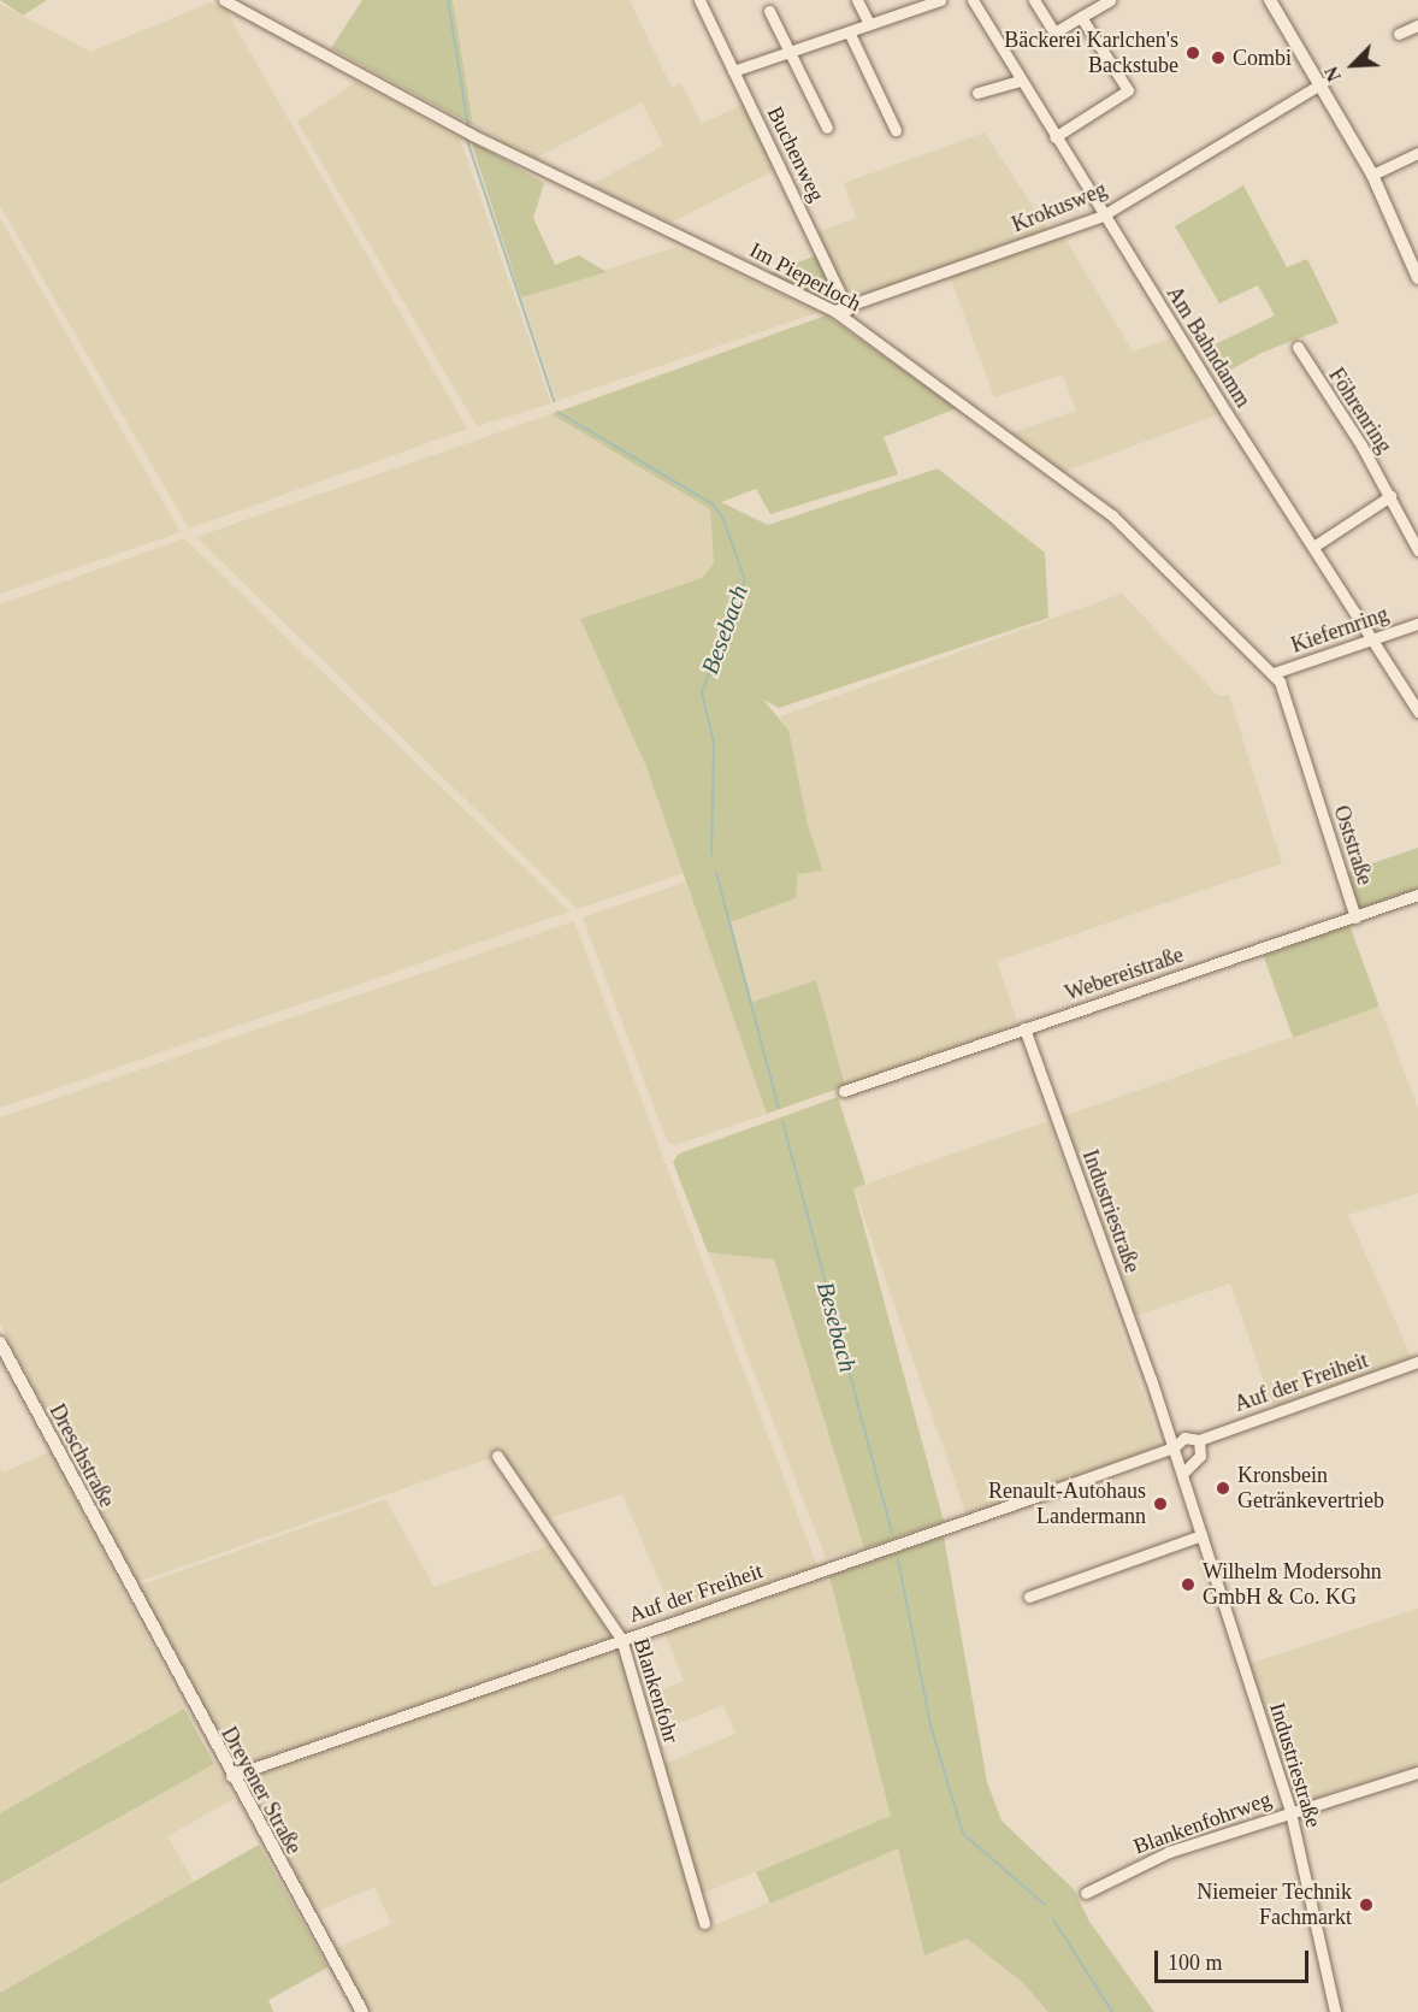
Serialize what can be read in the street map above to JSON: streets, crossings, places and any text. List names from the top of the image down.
{
  "streets": {
    "street": [
      "Buchenweg",
      "Krokusweg",
      "Im Pieperloch",
      "Am Bahndamm",
      "Föhrenring",
      "Kiefernring",
      "Oststraße",
      "Webereistraße",
      "Industriestraße",
      "Auf der Freiheit",
      "Dreschstraße",
      "Blankenfohr",
      "Dreyener Straße",
      "Blankenfohrweg"
    ]
  },
  "crossings": [
    ["Buchenweg", "Krokusweg"],
    ["Buchenweg", "Im Pieperloch"],
    ["Krokusweg", "Im Pieperloch"],
    ["Krokusweg", "Am Bahndamm"],
    ["Im Pieperloch", "Kiefernring"],
    ["Im Pieperloch", "Oststraße"],
    ["Am Bahndamm", "Kiefernring"],
    ["Oststraße", "Webereistraße"],
    ["Webereistraße", "Industriestraße"],
    ["Industriestraße", "Auf der Freiheit"],
    ["Industriestraße", "Blankenfohrweg"],
    ["Auf der Freiheit", "Blankenfohr"],
    ["Auf der Freiheit", "Dreyener Straße"],
    ["Dreschstraße", "Dreyener Straße"]
  ],
  "water": ["Besebach"],
  "places": [
    "Bäckerei Karlchen's Backstube",
    "Combi",
    "Kronsbein Getränkevertrieb",
    "Renault-Autohaus Landermann",
    "Wilhelm Modersohn GmbH & Co. KG",
    "Niemeier Technik Fachmarkt"
  ],
  "scale_bar": "100 m",
  "north": "bottom left"
}
